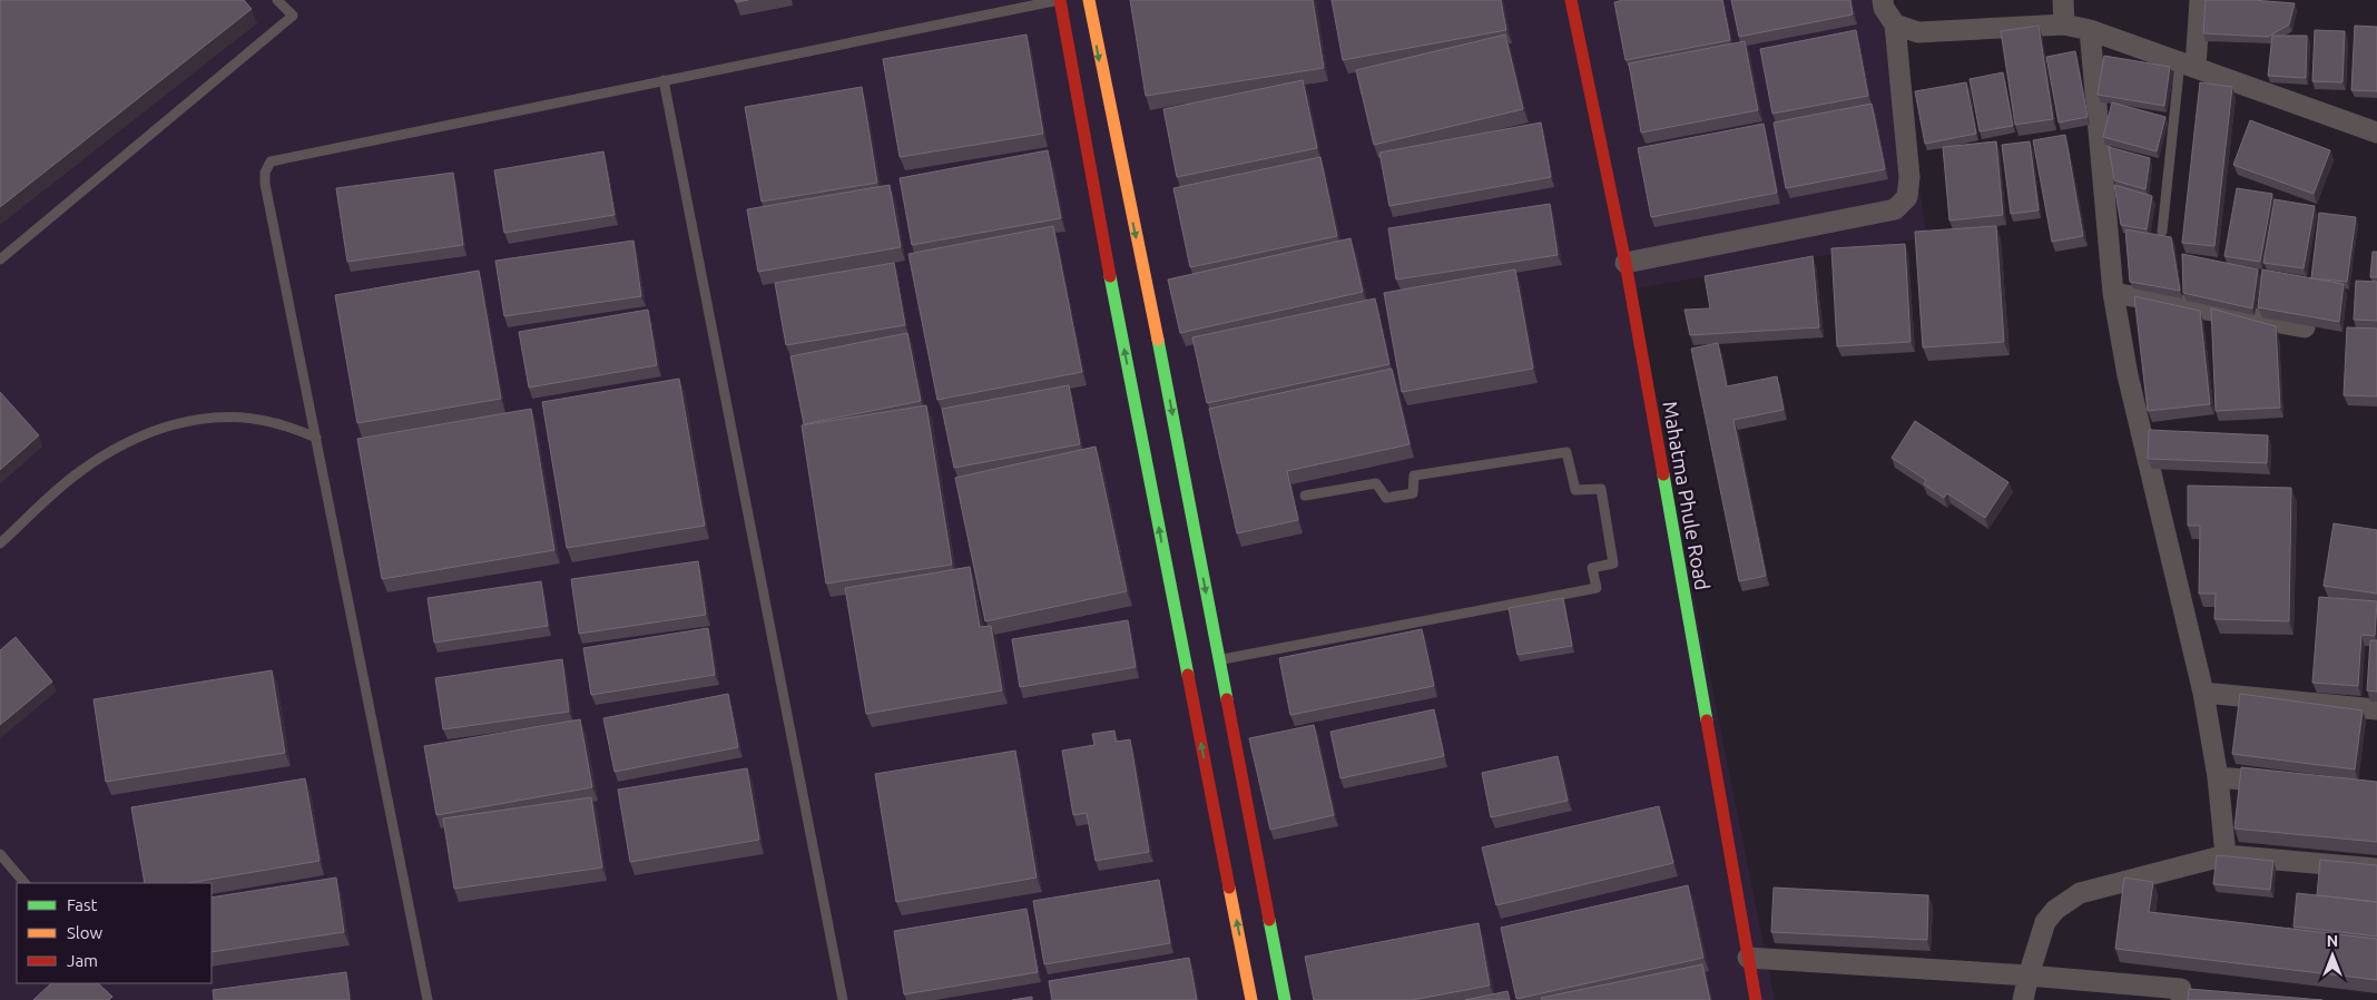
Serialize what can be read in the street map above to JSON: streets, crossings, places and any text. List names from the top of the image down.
{
  "streets": {
    "street": ["Mahatma Phule Road"]
  },
  "legend": ["Fast", "Slow", "Jam"],
  "north": "top"
}
